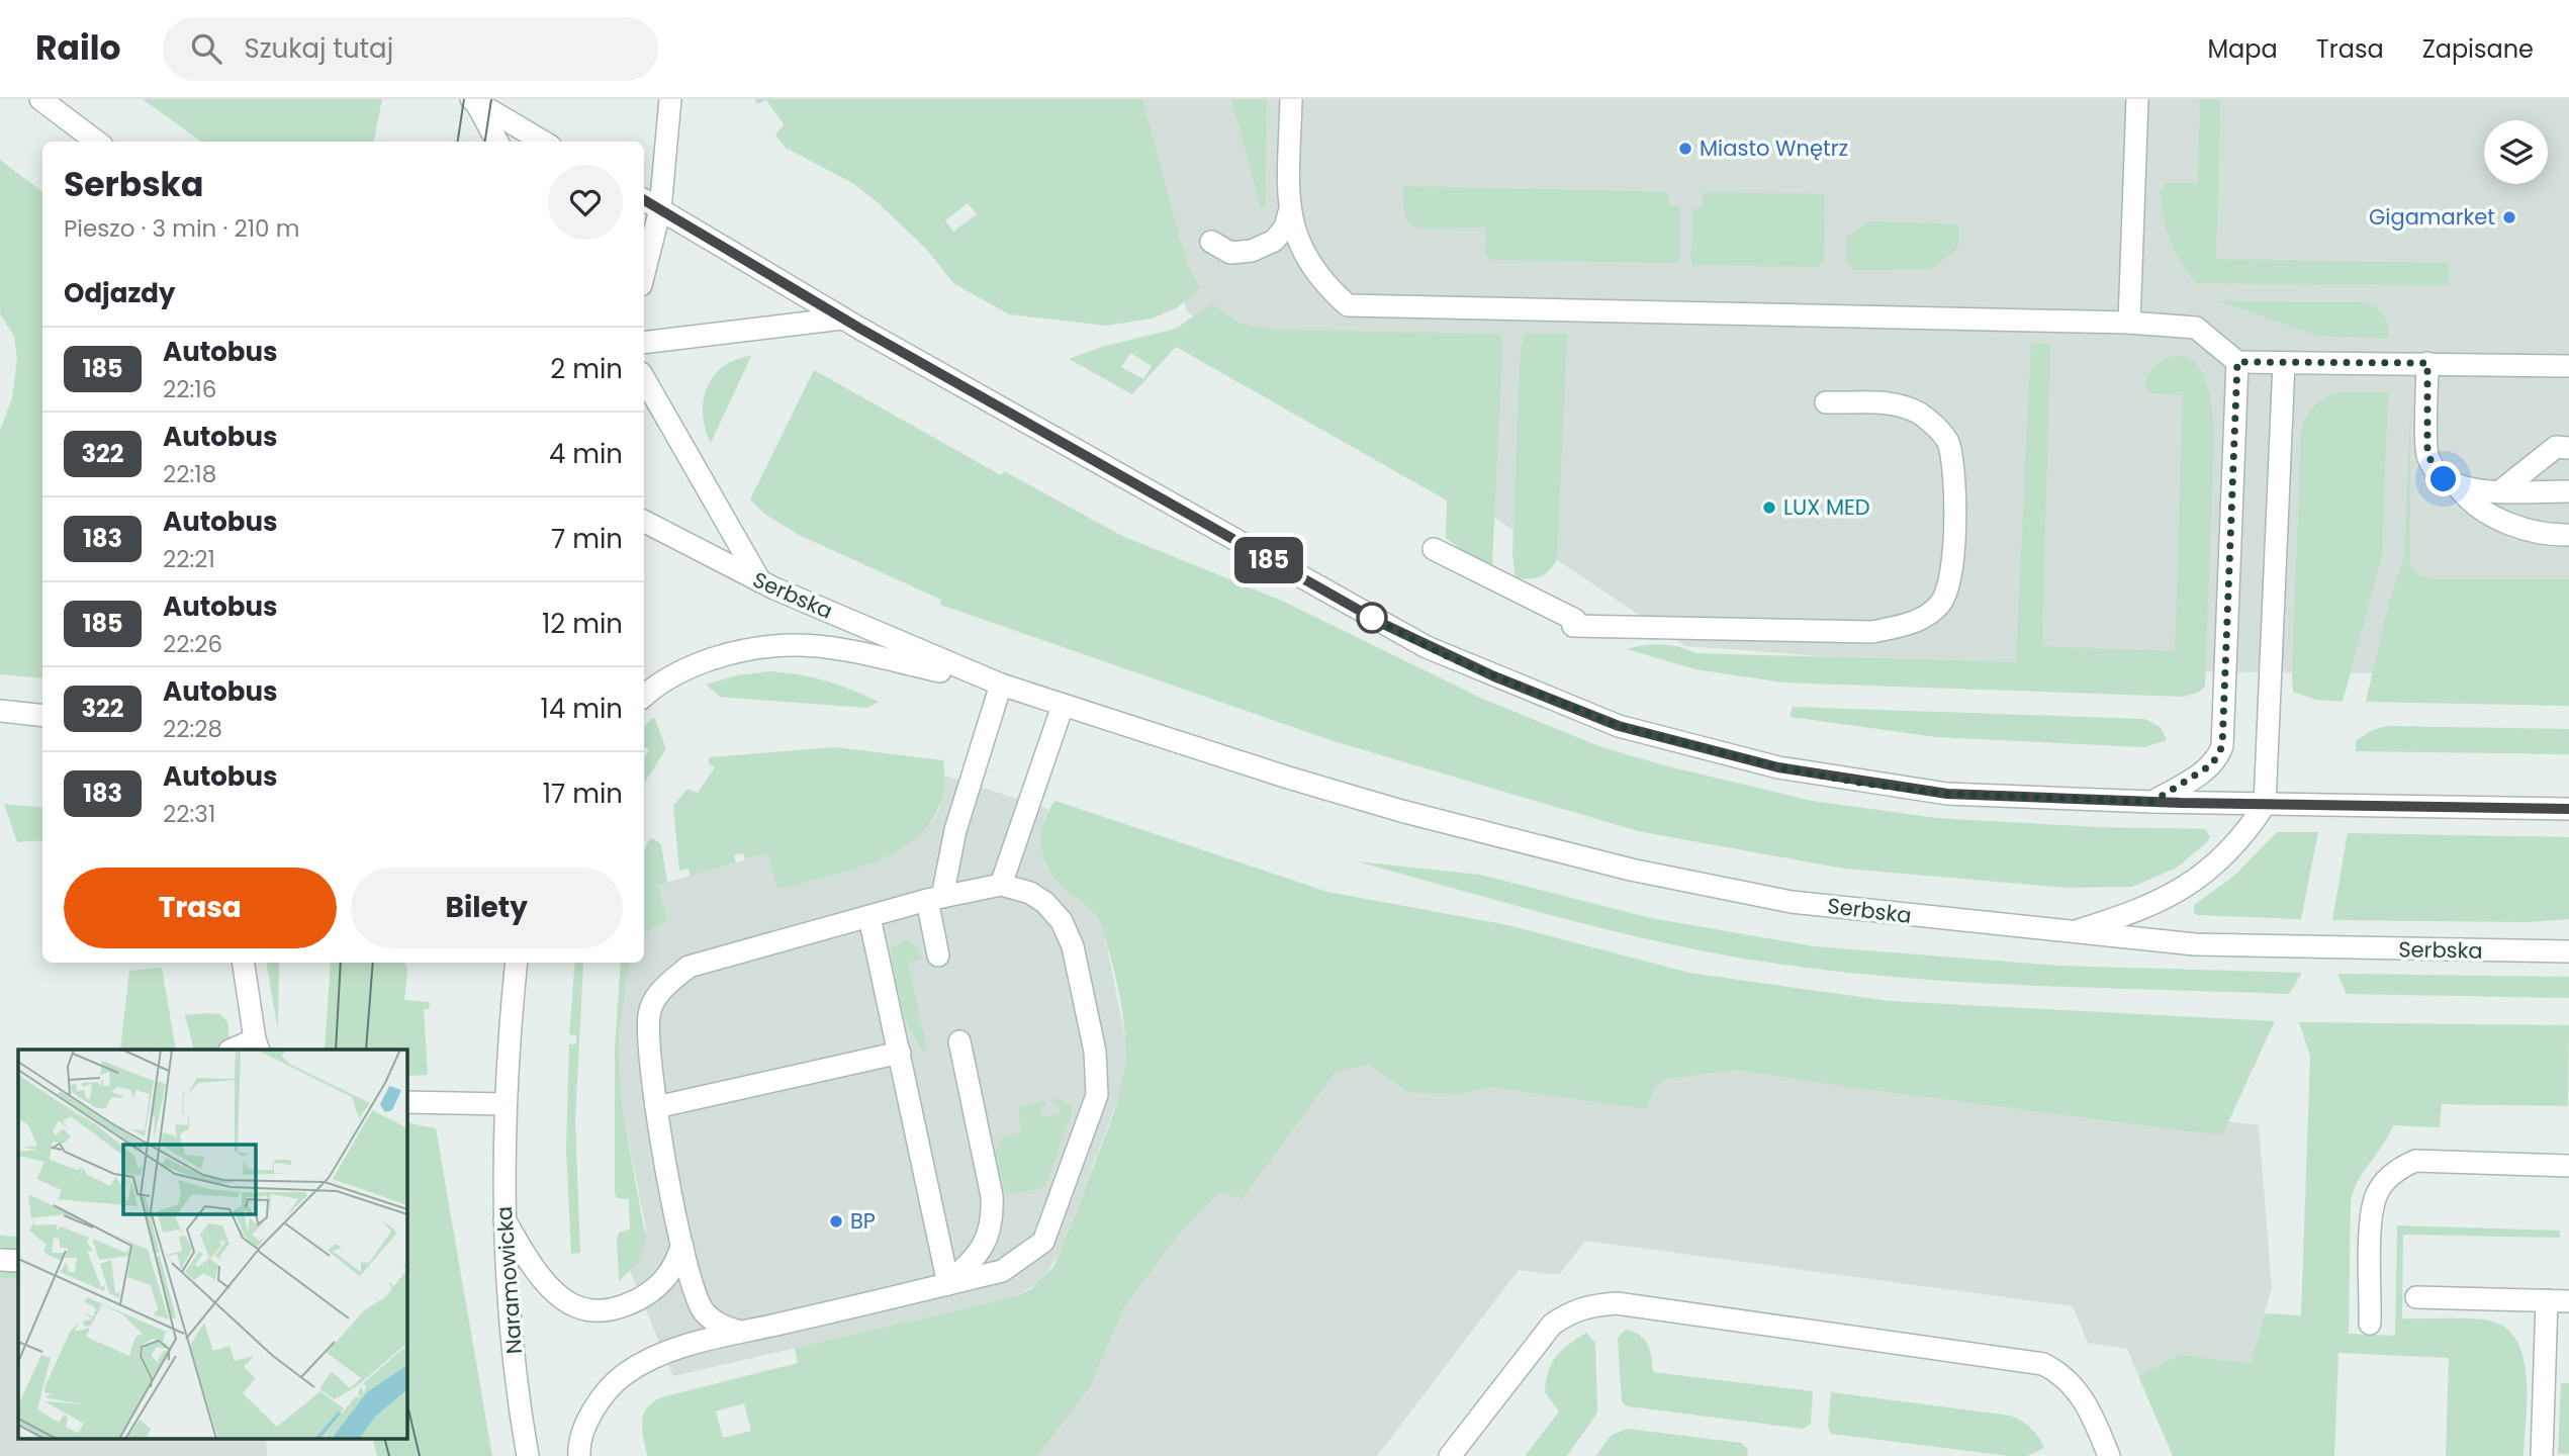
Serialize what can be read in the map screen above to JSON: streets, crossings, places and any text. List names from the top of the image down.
{
  "streets": {
    "street": ["Serbska", "Naramowicka"]
  },
  "places": [
    "Miasto Wnętrz",
    "Gigamarket",
    "LUX MED",
    "BP"
  ],
  "lines": ["bus line 185"],
  "page": {
    "header": "Railo",
    "search": "Szukaj tutaj",
    "nav": ["Mapa", "Trasa", "Zapisane"],
    "on_map": "185",
    "heading": [
      ["Serbska", "Pieszo · 3 min · 210 m"],
      "Odjazdy"
    ],
    "list": [
      {
        "mark": "185",
        "name": "Autobus",
        "note": "22:16",
        "value": "2 min"
      },
      {
        "mark": "322",
        "name": "Autobus",
        "note": "22:18",
        "value": "4 min"
      },
      {
        "mark": "183",
        "name": "Autobus",
        "note": "22:21",
        "value": "7 min"
      },
      {
        "mark": "185",
        "name": "Autobus",
        "note": "22:26",
        "value": "12 min"
      },
      {
        "mark": "322",
        "name": "Autobus",
        "note": "22:28",
        "value": "14 min"
      },
      {
        "mark": "183",
        "name": "Autobus",
        "note": "22:31",
        "value": "17 min"
      }
    ],
    "buttons": ["Trasa", "Bilety"]
  }
}
